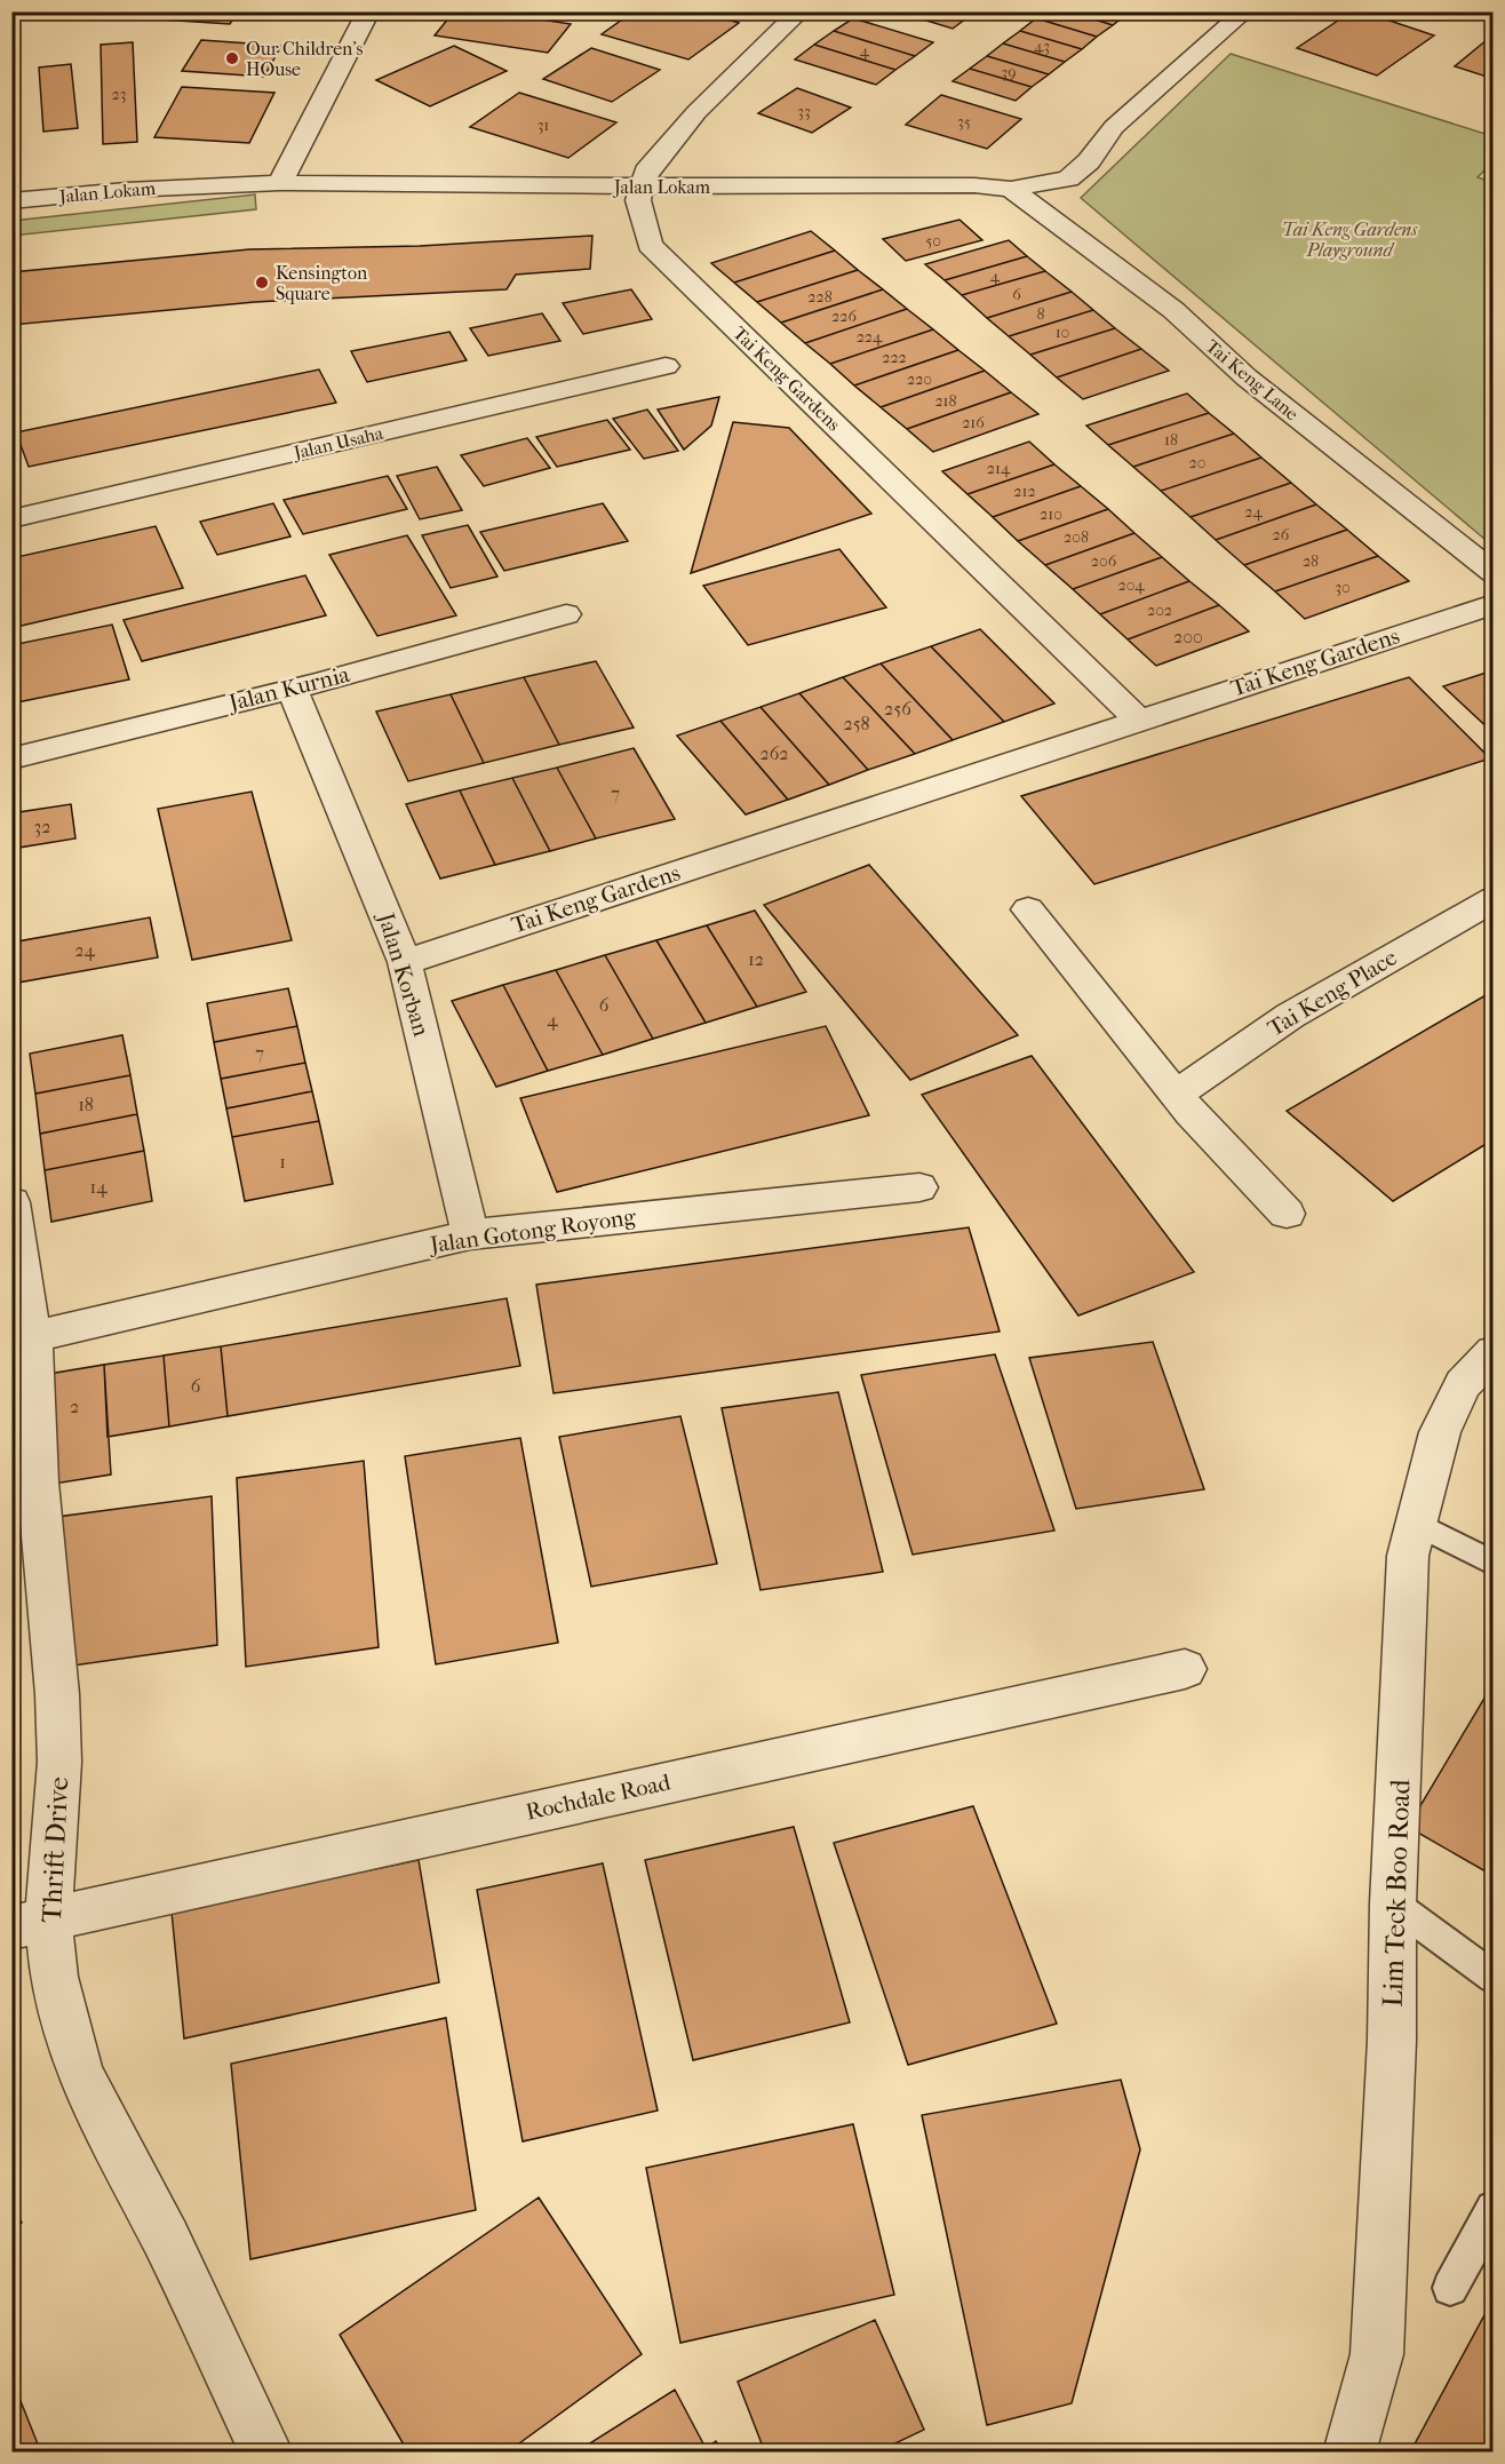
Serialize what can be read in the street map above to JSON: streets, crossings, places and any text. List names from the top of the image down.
{
  "streets": {
    "street": [
      "Jalan Lokam",
      "Tai Keng Gardens",
      "Tai Keng Lane",
      "Jalan Usaha",
      "Jalan Kurnia",
      "Jalan Korban",
      "Tai Keng Place",
      "Jalan Gotong Royong",
      "Rochdale Road",
      "Thrift Drive",
      "Lim Teck Boo Road"
    ]
  },
  "crossings": [
    ["Jalan Lokam", "Tai Keng Gardens"],
    ["Jalan Lokam", "Tai Keng Lane"],
    ["Tai Keng Gardens", "Jalan Korban"],
    ["Jalan Kurnia", "Jalan Korban"],
    ["Jalan Korban", "Jalan Gotong Royong"],
    ["Jalan Gotong Royong", "Thrift Drive"],
    ["Rochdale Road", "Thrift Drive"]
  ],
  "parks": ["Tai Keng Gardens Playground"],
  "places": ["Our Children's HOuse", "Kensington Square"],
  "house_numbers": [
    "43",
    "4",
    "39",
    "23",
    "33",
    "35",
    "31",
    "50",
    "4",
    "6",
    "228",
    "8",
    "226",
    "10",
    "224",
    "222",
    "220",
    "218",
    "216",
    "18",
    "20",
    "214",
    "212",
    "24",
    "210",
    "26",
    "208",
    "206",
    "28",
    "204",
    "30",
    "202",
    "200",
    "256",
    "258",
    "262",
    "7",
    "32",
    "24",
    "12",
    "6",
    "4",
    "7",
    "18",
    "1",
    "14",
    "6",
    "2"
  ]
}
